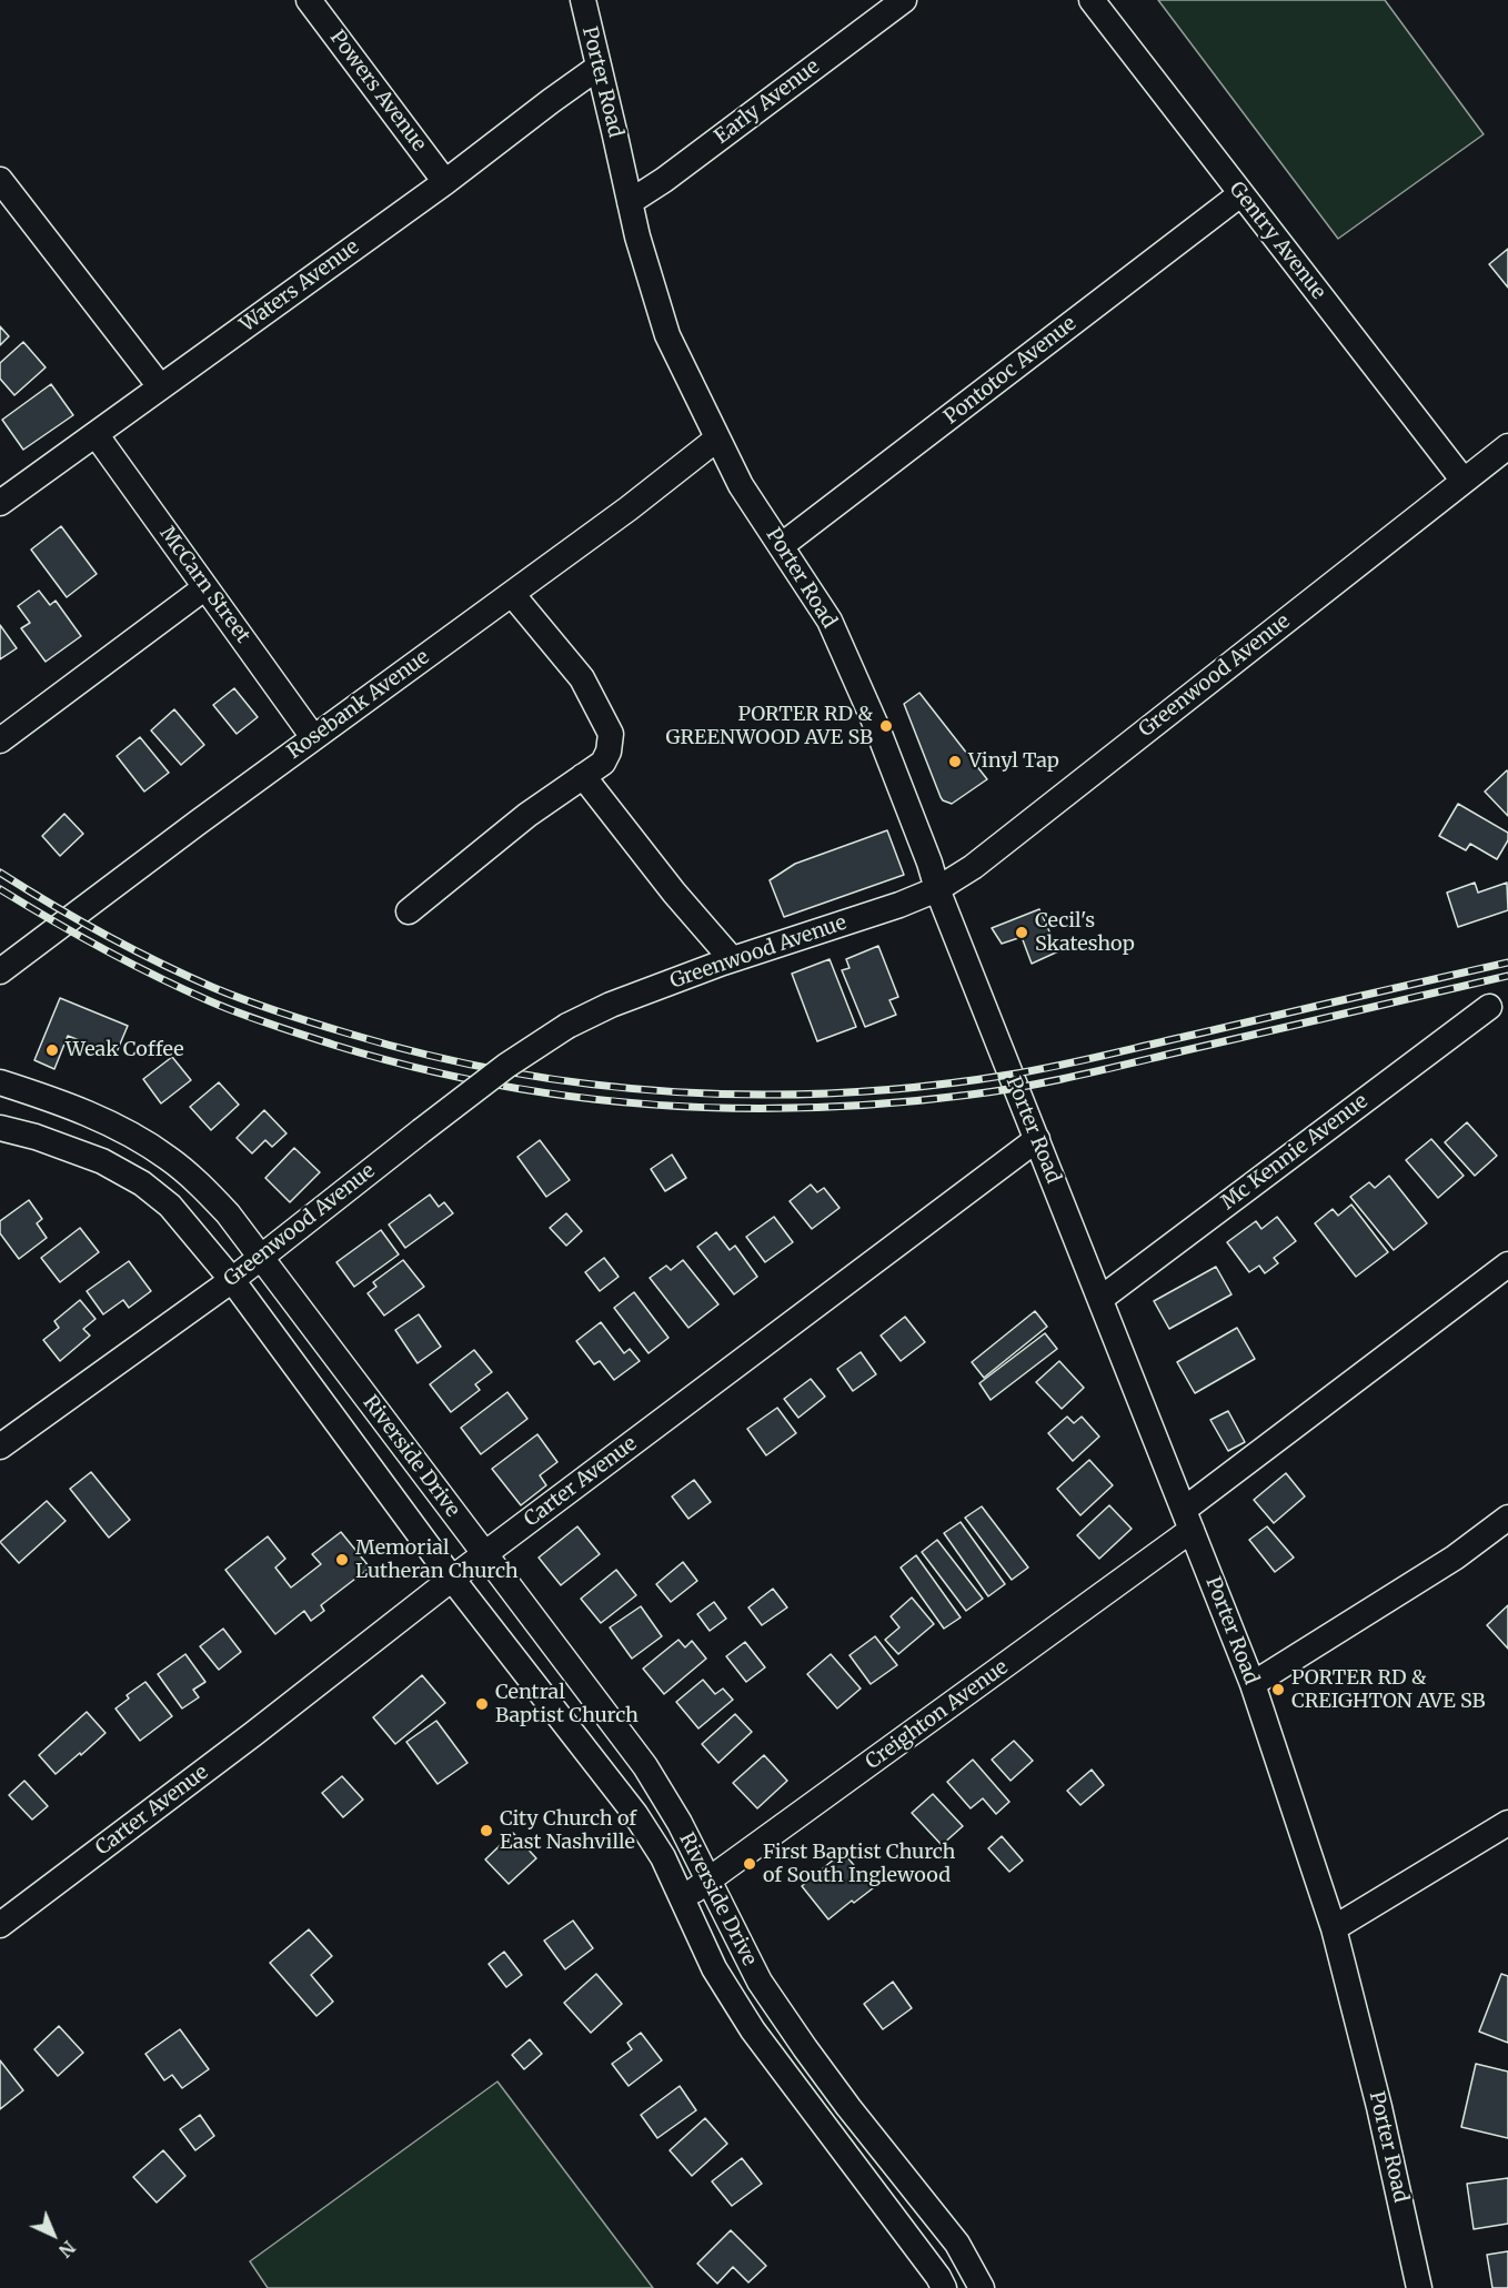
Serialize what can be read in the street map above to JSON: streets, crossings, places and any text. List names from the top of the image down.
{
  "streets": {
    "street": [
      "Porter Road",
      "Powers Avenue",
      "Early Avenue",
      "Gentry Avenue",
      "Waters Avenue",
      "Pontotoc Avenue",
      "McCarn Street",
      "Greenwood Avenue",
      "Rosebank Avenue",
      "Mc Kennie Avenue",
      "Riverside Drive",
      "Carter Avenue",
      "Creighton Avenue"
    ]
  },
  "crossings": [
    ["Porter Road", "Early Avenue"],
    ["Porter Road", "Waters Avenue"],
    ["Porter Road", "Pontotoc Avenue"],
    ["Porter Road", "Greenwood Avenue"],
    ["Porter Road", "Rosebank Avenue"],
    ["Porter Road", "Mc Kennie Avenue"],
    ["Porter Road", "Carter Avenue"],
    ["Porter Road", "Creighton Avenue"],
    ["Powers Avenue", "Waters Avenue"],
    ["Gentry Avenue", "Pontotoc Avenue"],
    ["Gentry Avenue", "Greenwood Avenue"],
    ["Waters Avenue", "McCarn Street"],
    ["McCarn Street", "Rosebank Avenue"],
    ["Greenwood Avenue", "Riverside Drive"],
    ["Riverside Drive", "Carter Avenue"],
    ["Riverside Drive", "Creighton Avenue"]
  ],
  "places": [
    "PORTER RD & GREENWOOD AVE SB",
    "Vinyl Tap",
    "Cecil's Skateshop",
    "Weak Coffee",
    "Memorial Lutheran Church",
    "PORTER RD & CREIGHTON AVE SB",
    "Central Baptist Church",
    "City Church of East Nashville",
    "First Baptist Church of South Inglewood"
  ],
  "north": "bottom right"
}
